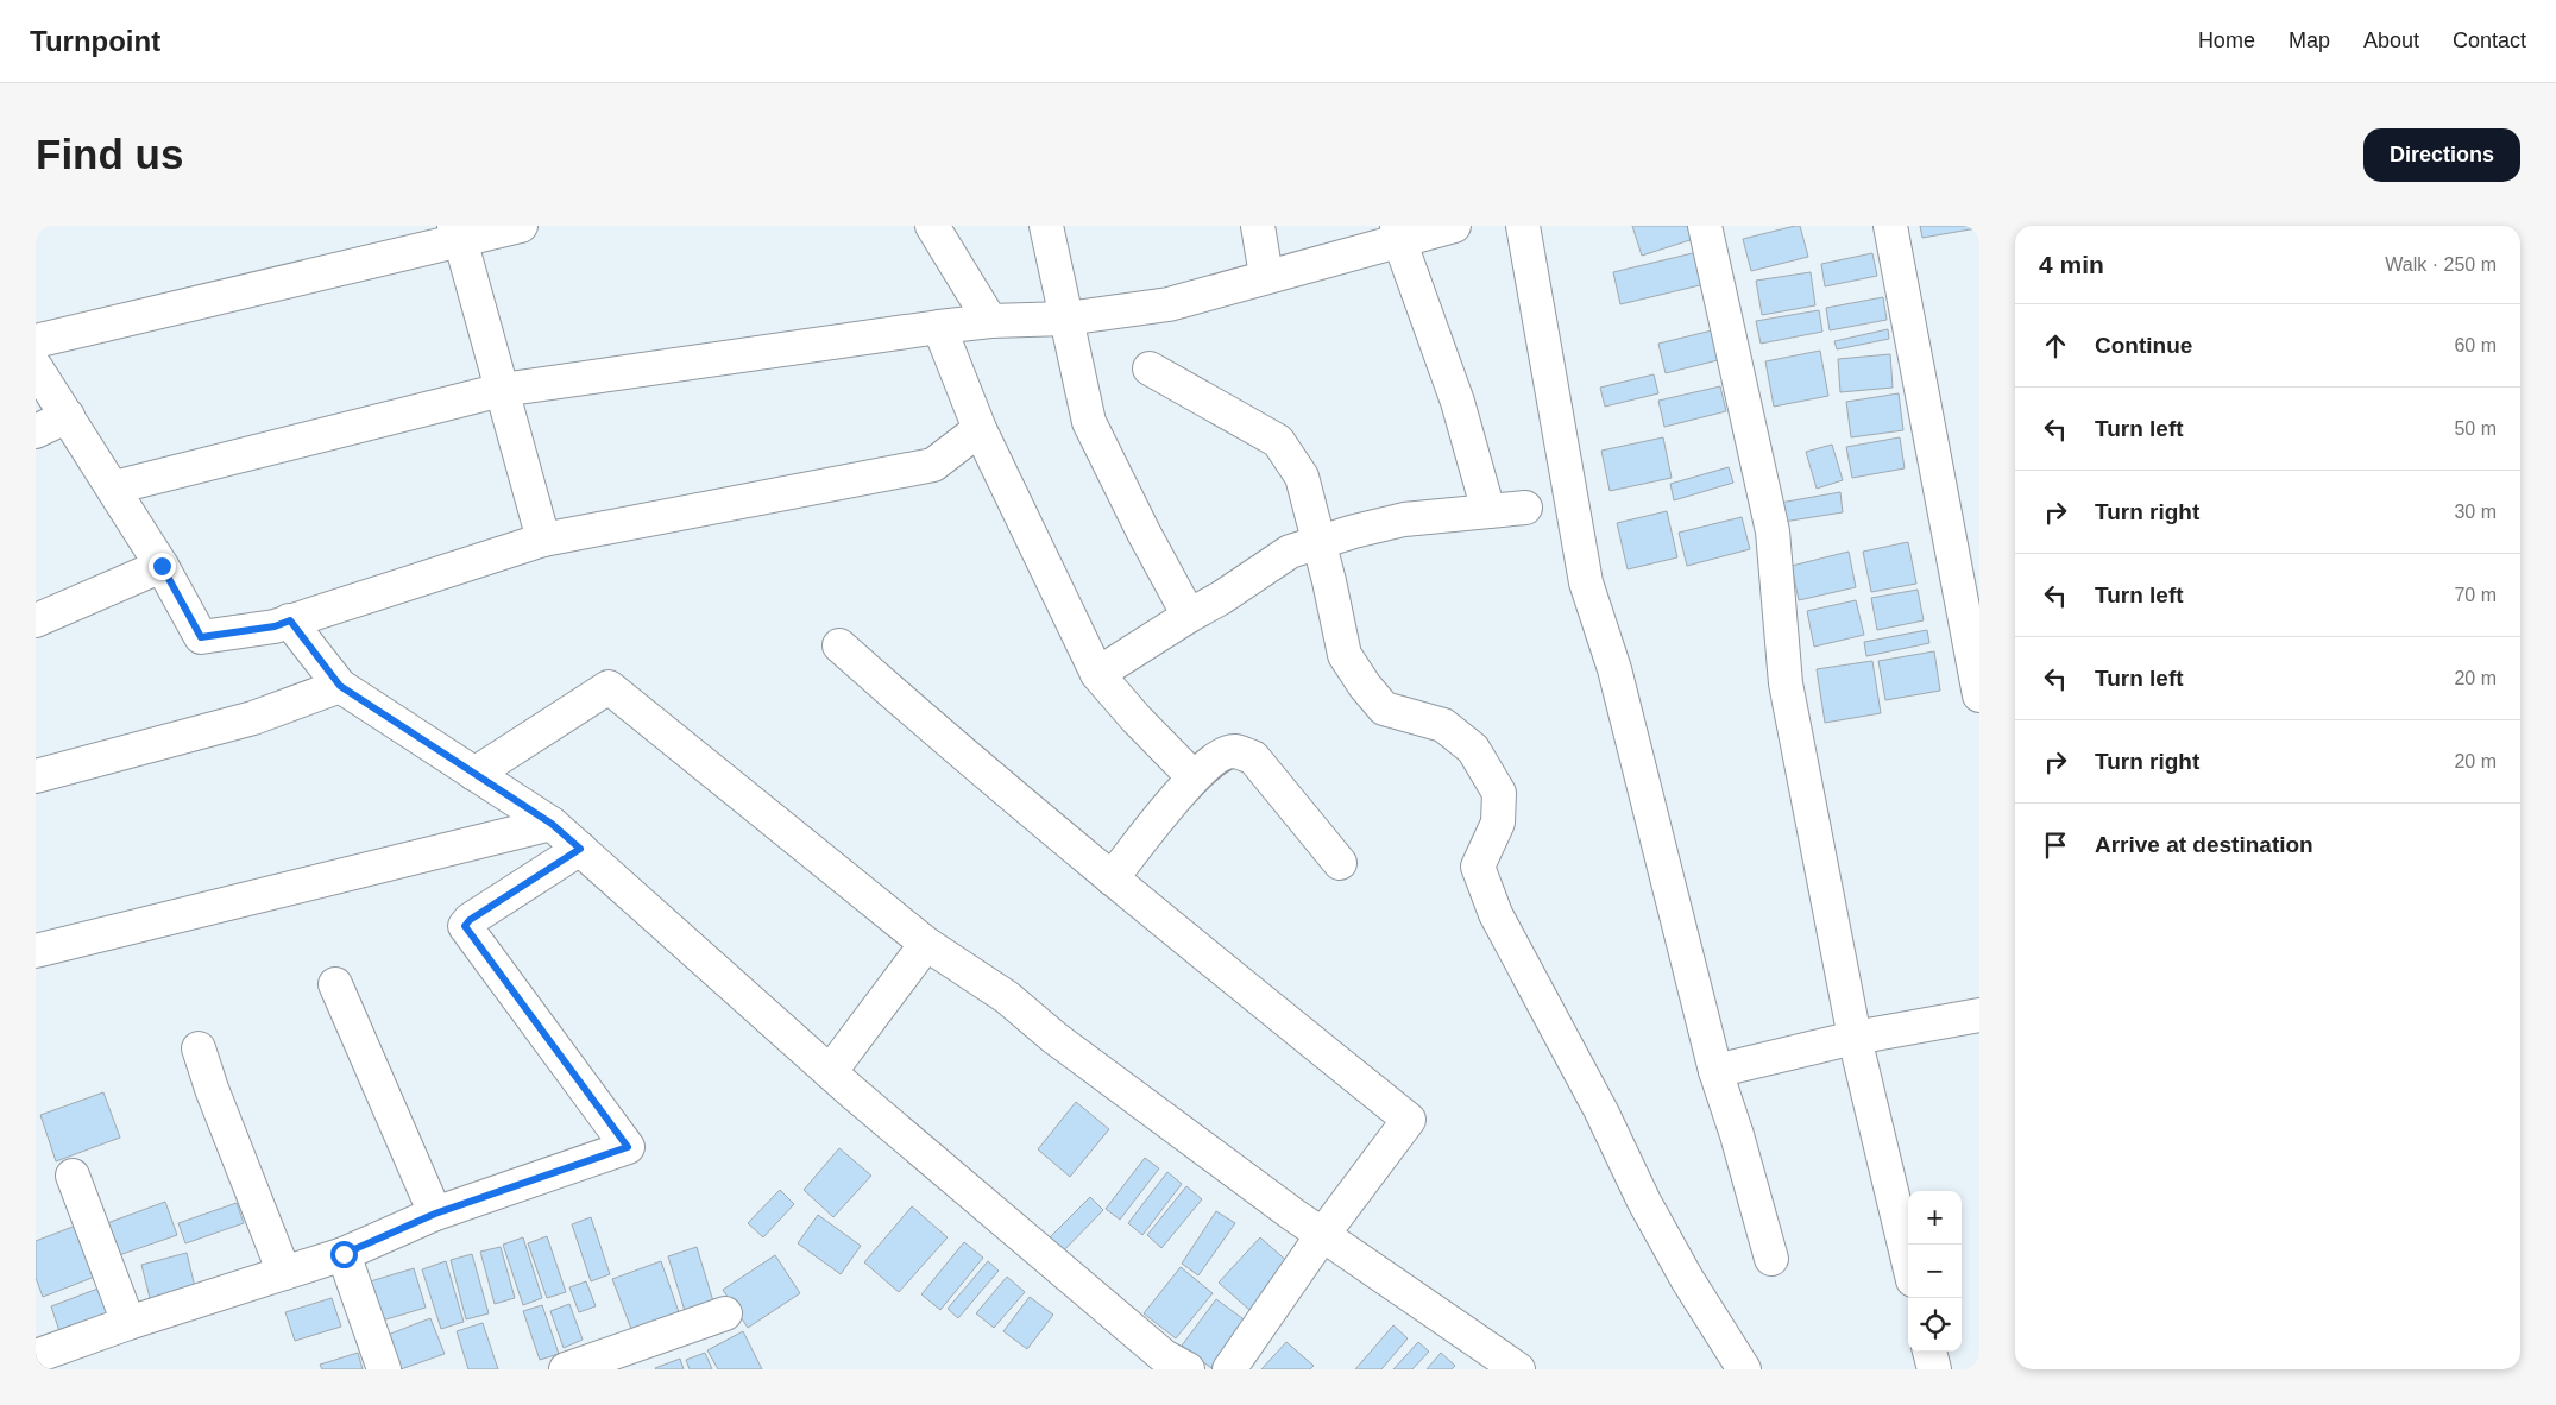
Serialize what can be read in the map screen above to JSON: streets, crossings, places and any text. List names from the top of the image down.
{
  "page": {
    "header": "Turnpoint",
    "nav": [
      "Home",
      "Map",
      "About",
      "Contact"
    ],
    "buttons": "Directions",
    "title": "Find us",
    "heading": ["4 min", "Walk · 250 m"],
    "list": [
      ["Continue", "60 m"],
      ["Turn left", "50 m"],
      ["Turn right", "30 m"],
      ["Turn left", "70 m"],
      ["Turn left", "20 m"],
      ["Turn right", "20 m"],
      "Arrive at destination"
    ],
    "map_buttons": ["+", "−"]
  }
}
